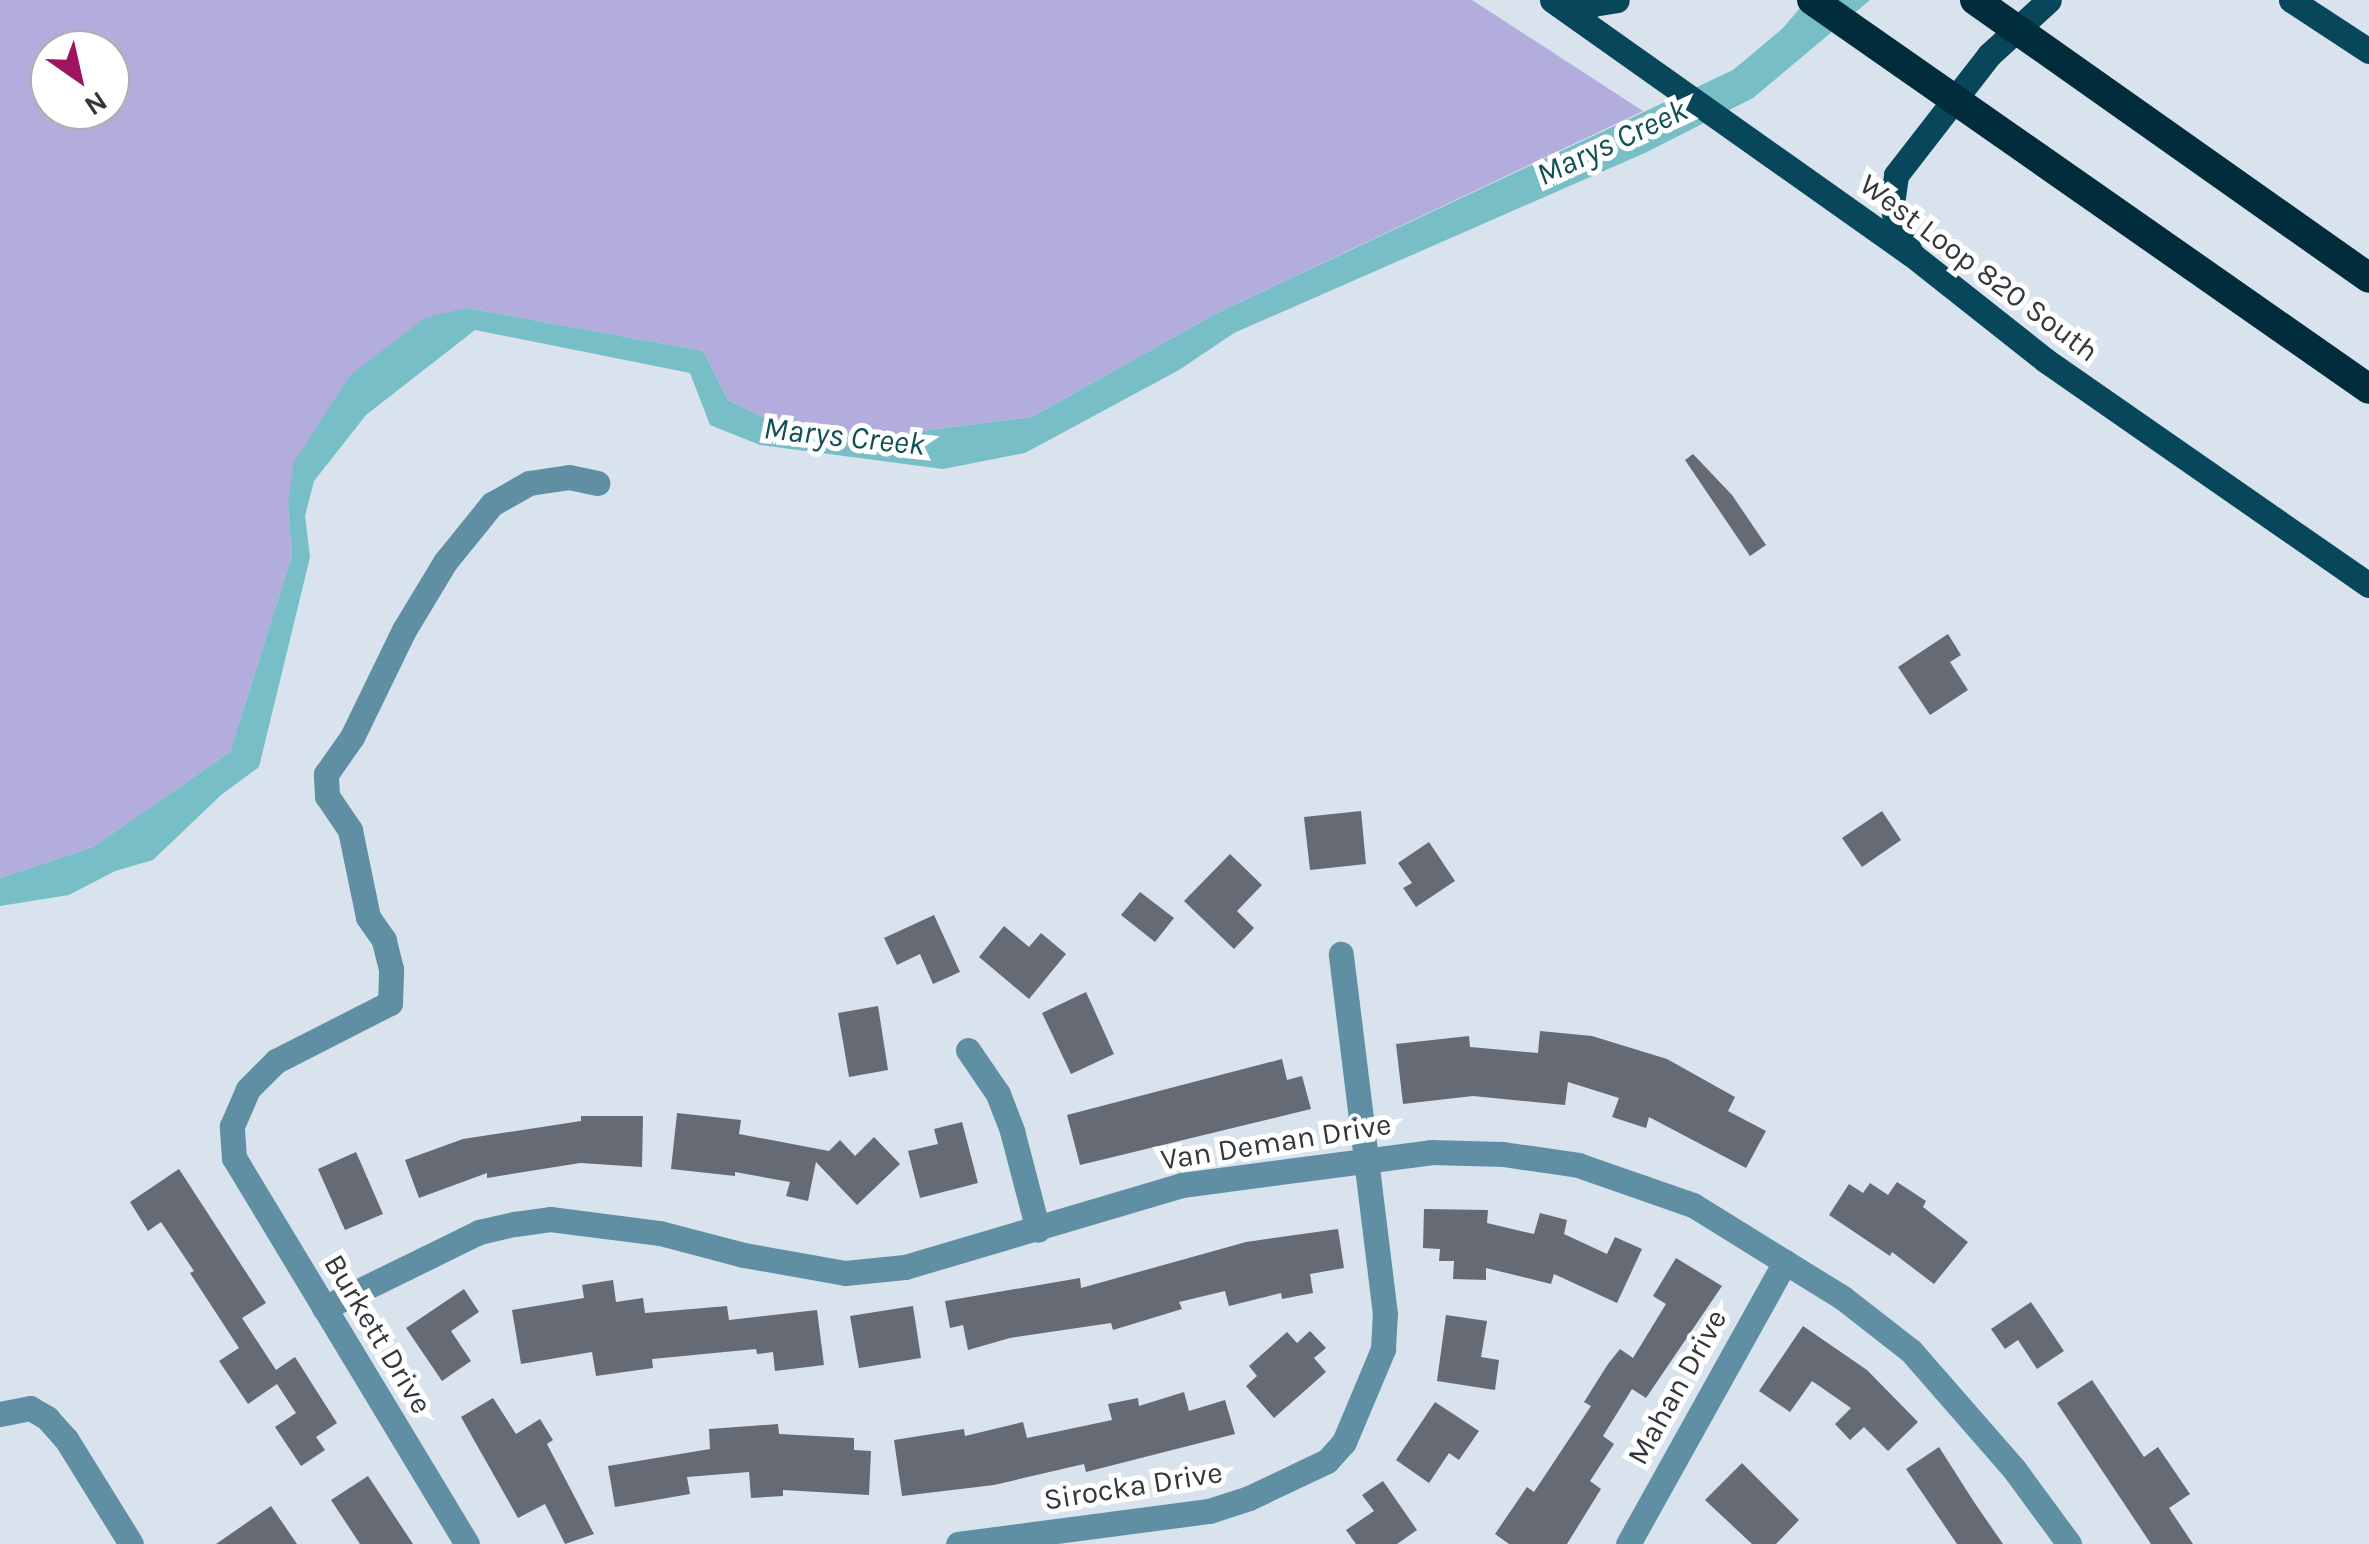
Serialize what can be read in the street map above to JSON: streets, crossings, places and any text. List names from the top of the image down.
{
  "streets": {
    "main road": ["West Loop 820 South"],
    "street": [
      "Van Deman Drive",
      "Burkett Drive",
      "Mahan Drive",
      "Sirocka Drive"
    ]
  },
  "crossings": [
    ["Van Deman Drive", "Burkett Drive"],
    ["Van Deman Drive", "Mahan Drive"],
    ["Van Deman Drive", "Sirocka Drive"]
  ],
  "water": ["Marys Creek"],
  "north": "bottom right"
}
